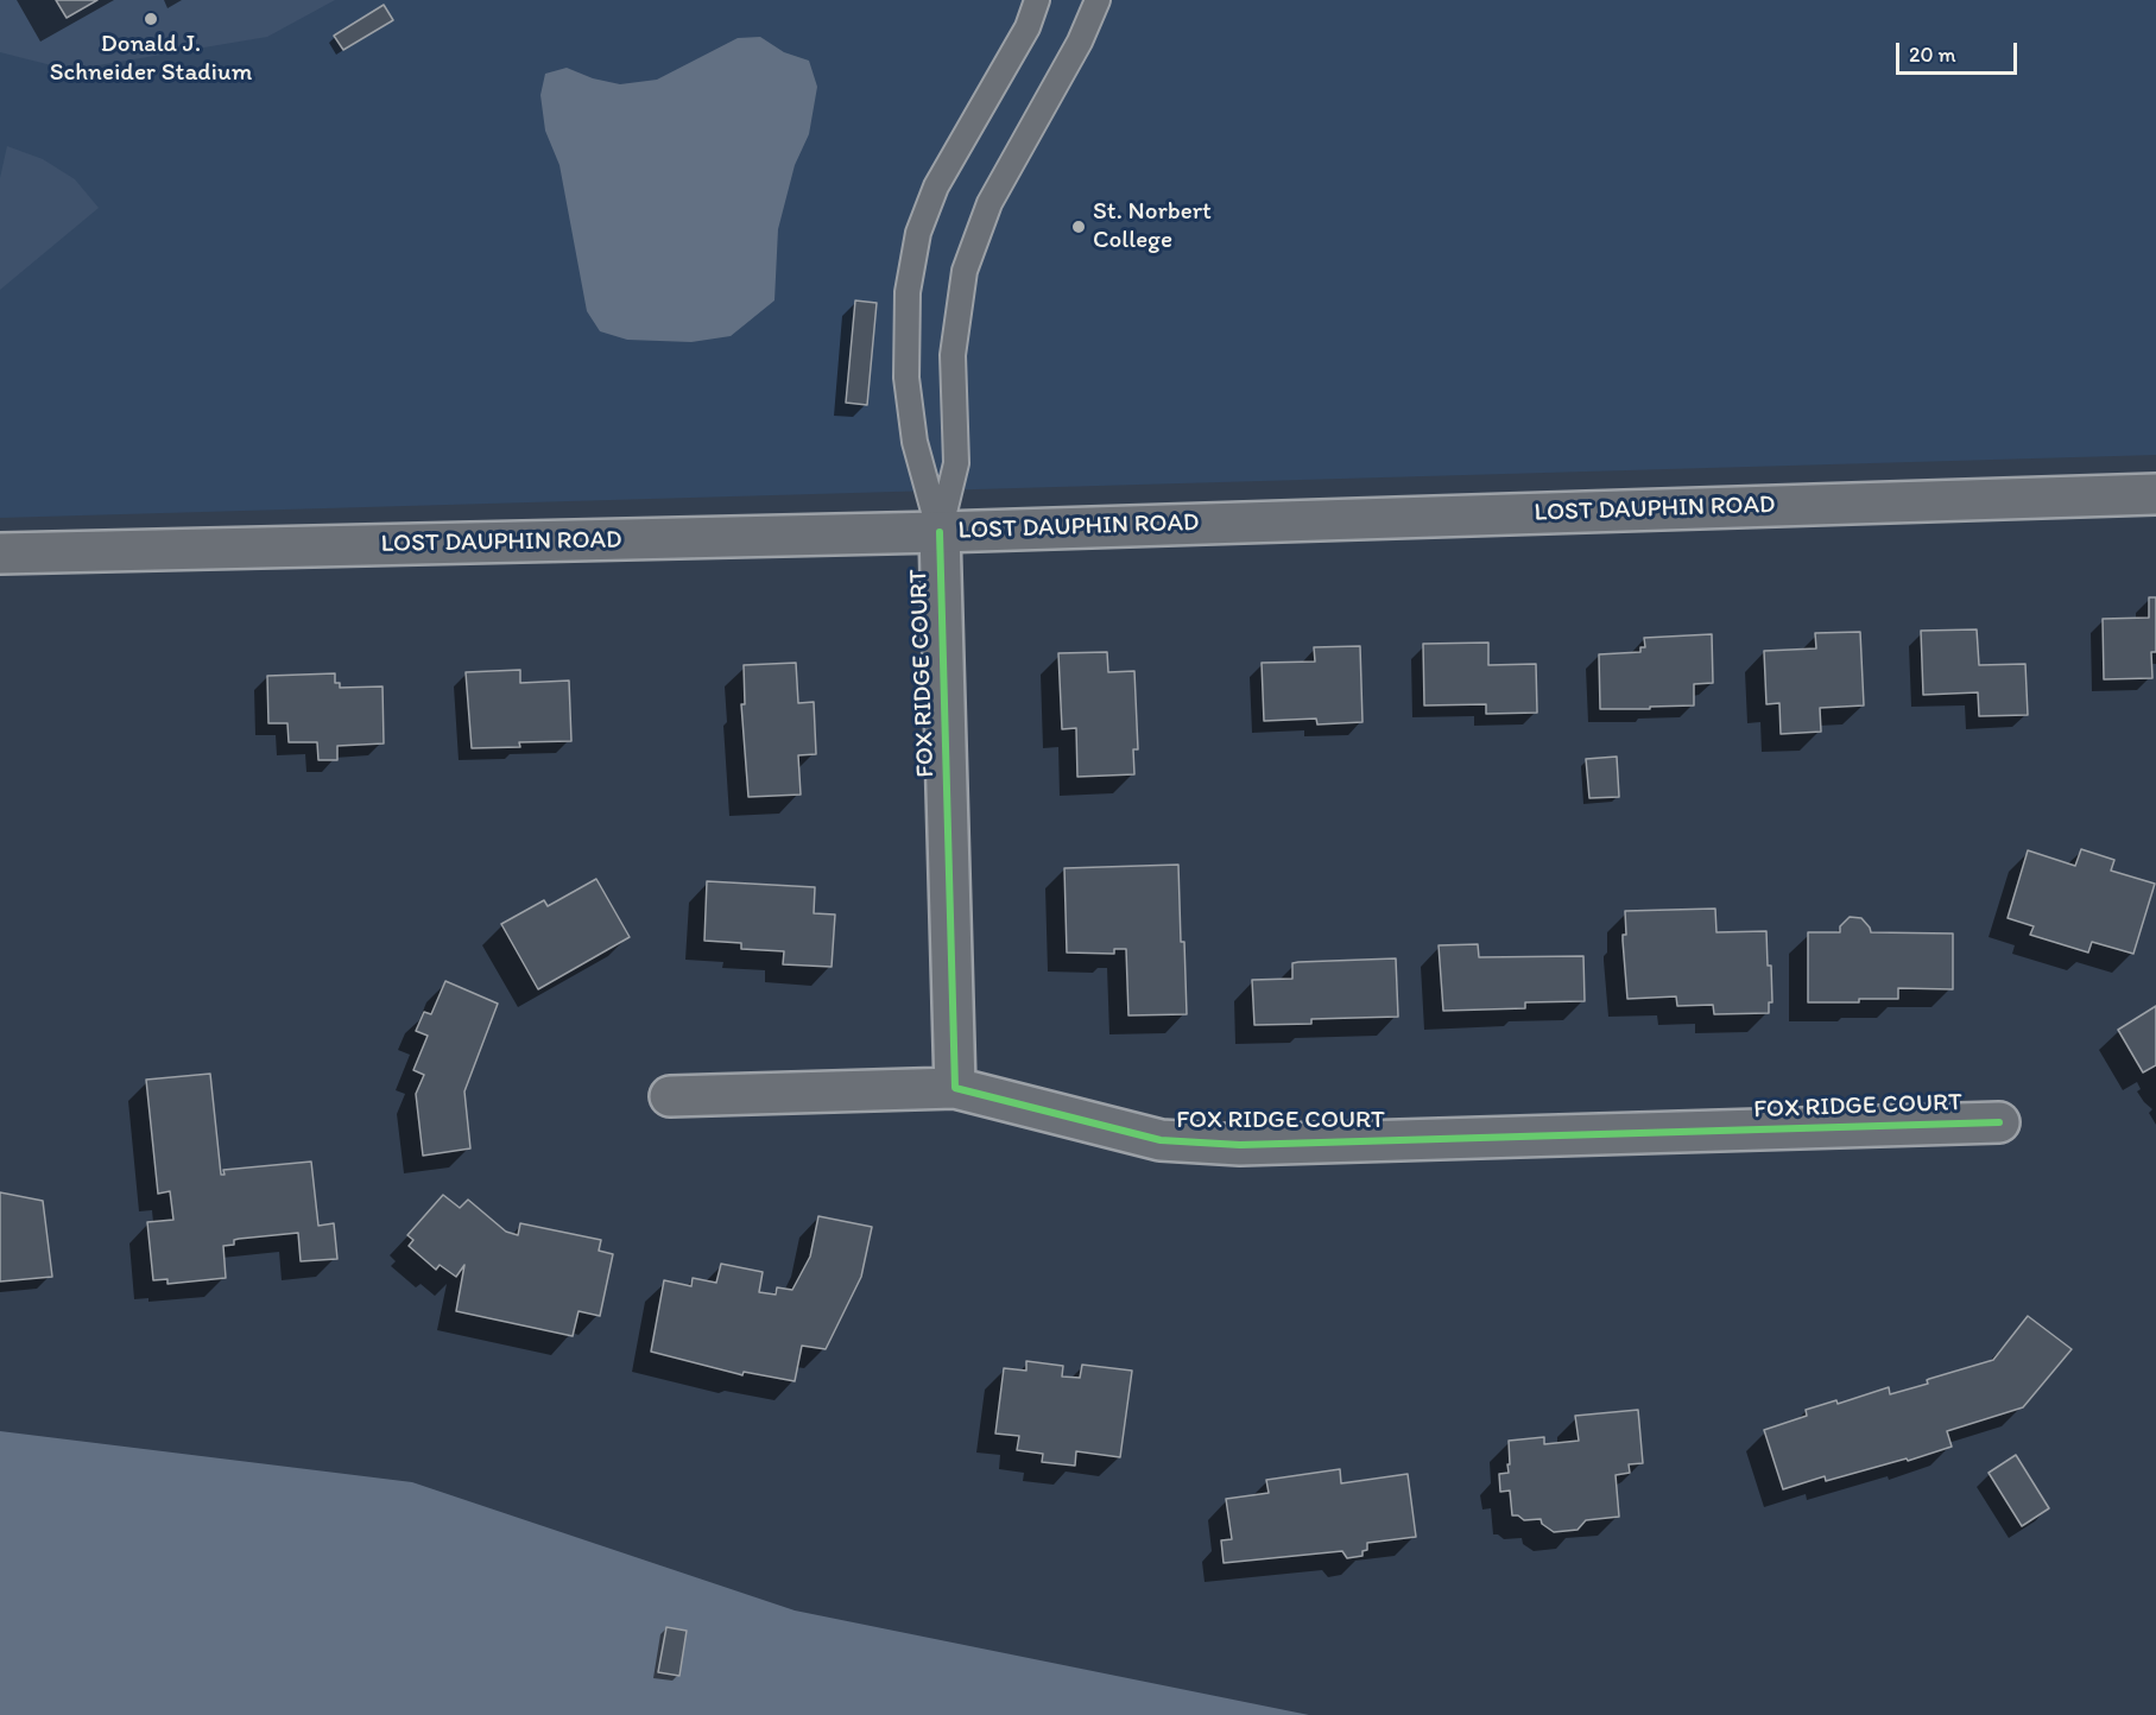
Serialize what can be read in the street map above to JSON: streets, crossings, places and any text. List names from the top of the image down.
{
  "streets": {
    "main road": ["LOST DAUPHIN ROAD", "FOX RIDGE COURT"]
  },
  "crossings": [
    ["LOST DAUPHIN ROAD", "FOX RIDGE COURT"]
  ],
  "places": ["Donald J. Schneider Stadium", "St. Norbert College"],
  "scale_bar": "20 m"
}
